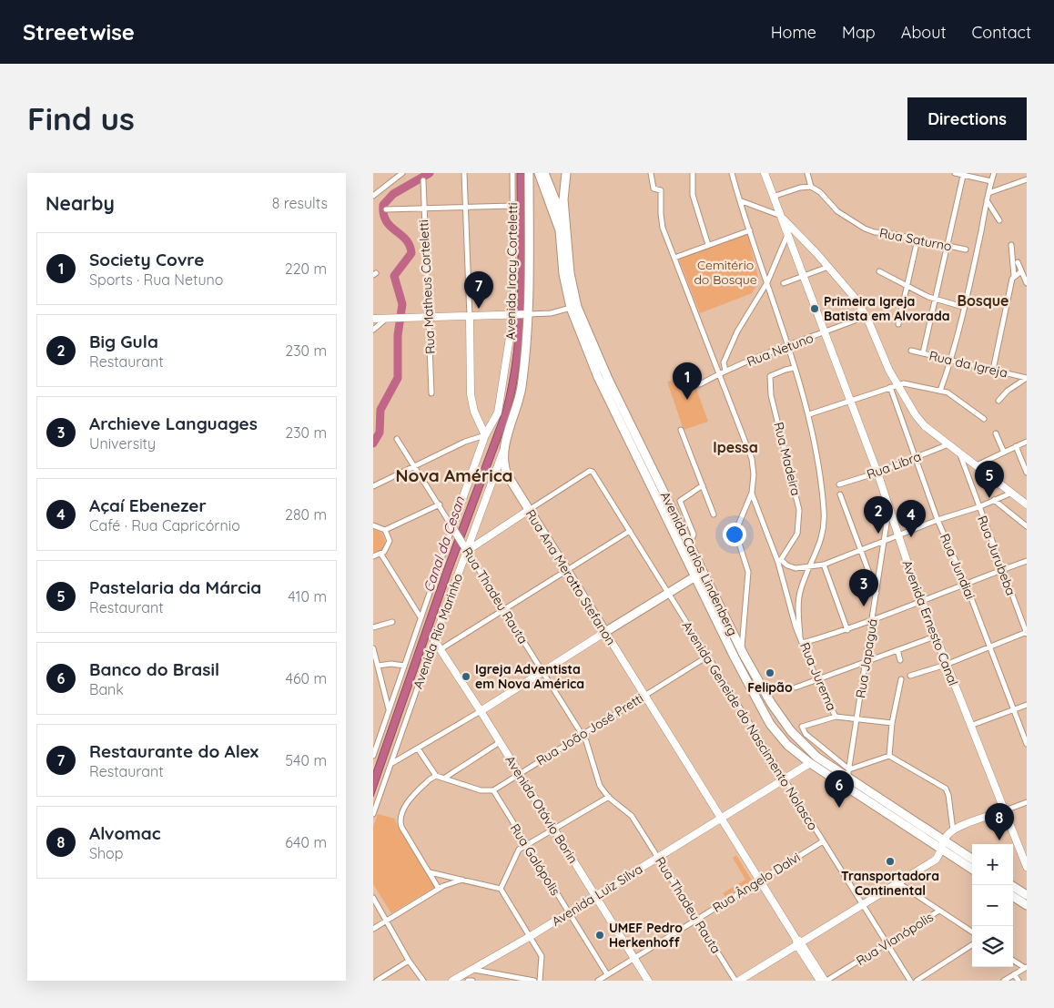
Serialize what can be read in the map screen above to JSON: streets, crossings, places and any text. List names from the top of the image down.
{
  "streets": {
    "main road": ["Avenida Carlos Lindenberg", "Rua Ana Merotto Stefanon"],
    "street": [
      "Rua Saturno",
      "Avenida Iracy Corteletti",
      "Rua Matheus Corteletti",
      "Rua Netuno",
      "Rua da Igreja",
      "Rua Madeira",
      "Rua Libra",
      "Rua Jurubeba",
      "Rua Jundiai",
      "Rua Thadeu Rauta",
      "Avenida Ernesto Canal",
      "Avenida Rio Marinho",
      "Rua Japaguá",
      "Rua Jurema",
      "Avenida Geneide do Nascimento Nolasco",
      "Rua João José Pretti",
      "Avenida Otávio Borin",
      "Rua Galópolis",
      "Rua Ângelo Dalvi",
      "Avenida Luiz Silva",
      "Rua Vianópolis"
    ]
  },
  "crossings": [
    ["Avenida Iracy Corteletti", "Rua Thadeu Rauta"],
    ["Rua Netuno", "Avenida Ernesto Canal"],
    ["Rua Netuno", "Rua Jurema"],
    ["Rua Madeira", "Rua Jurema"],
    ["Rua Libra", "Rua Jundiai"],
    ["Rua Libra", "Avenida Ernesto Canal"],
    ["Avenida Carlos Lindenberg", "Rua Japaguá"],
    ["Avenida Carlos Lindenberg", "Avenida Luiz Silva"],
    ["Rua Ana Merotto Stefanon", "Avenida Rio Marinho"],
    ["Rua Ana Merotto Stefanon", "Avenida Geneide do Nascimento Nolasco"],
    ["Rua Ana Merotto Stefanon", "Rua João José Pretti"],
    ["Rua Ana Merotto Stefanon", "Rua Ângelo Dalvi"],
    ["Rua Ana Merotto Stefanon", "Avenida Luiz Silva"],
    ["Rua Ana Merotto Stefanon", "Rua Vianópolis"],
    ["Rua Thadeu Rauta", "Avenida Rio Marinho"],
    ["Rua Thadeu Rauta", "Rua João José Pretti"],
    ["Rua Thadeu Rauta", "Rua Ângelo Dalvi"],
    ["Rua Thadeu Rauta", "Avenida Luiz Silva"],
    ["Avenida Ernesto Canal", "Rua Japaguá"],
    ["Avenida Rio Marinho", "Avenida Otávio Borin"],
    ["Avenida Geneide do Nascimento Nolasco", "Rua João José Pretti"],
    ["Avenida Geneide do Nascimento Nolasco", "Rua Ângelo Dalvi"],
    ["Avenida Geneide do Nascimento Nolasco", "Avenida Luiz Silva"],
    ["Avenida Geneide do Nascimento Nolasco", "Rua Vianópolis"],
    ["Rua João José Pretti", "Avenida Otávio Borin"],
    ["Rua João José Pretti", "Rua Galópolis"],
    ["Avenida Otávio Borin", "Rua Ângelo Dalvi"],
    ["Avenida Otávio Borin", "Avenida Luiz Silva"],
    ["Rua Galópolis", "Rua Ângelo Dalvi"],
    ["Rua Galópolis", "Avenida Luiz Silva"]
  ],
  "districts": ["Bosque", "Ipessa", "Nova América"],
  "water": ["Canal da Cesan"],
  "parks": ["Cemitério do Bosque"],
  "places": [
    "Primeira Igreja Batista em Alvorada",
    "Felipão",
    "Igreja Adventista em Nova América",
    "Transportadora Continental",
    "UMEF Pedro Herkenhoff"
  ],
  "page": {
    "header": "Streetwise",
    "nav": [
      "Home",
      "Map",
      "About",
      "Contact"
    ],
    "buttons": "Directions",
    "title": "Find us",
    "heading": ["Nearby", "8 results"],
    "list": [
      {
        "mark": "1",
        "name": "Society Covre",
        "note": "Sports · Rua Netuno",
        "value": "220 m"
      },
      {
        "mark": "2",
        "name": "Big Gula",
        "note": "Restaurant",
        "value": "230 m"
      },
      {
        "mark": "3",
        "name": "Archieve Languages",
        "note": "University",
        "value": "230 m"
      },
      {
        "mark": "4",
        "name": "Açaí Ebenezer",
        "note": "Café · Rua Capricórnio",
        "value": "280 m"
      },
      {
        "mark": "5",
        "name": "Pastelaria da Márcia",
        "note": "Restaurant",
        "value": "410 m"
      },
      {
        "mark": "6",
        "name": "Banco do Brasil",
        "note": "Bank",
        "value": "460 m"
      },
      {
        "mark": "7",
        "name": "Restaurante do Alex",
        "note": "Restaurant",
        "value": "540 m"
      },
      {
        "mark": "8",
        "name": "Alvomac",
        "note": "Shop",
        "value": "640 m"
      }
    ],
    "pins": [
      "7",
      "1",
      "5",
      "2",
      "4",
      "3",
      "6",
      "8"
    ],
    "map_buttons": ["+", "−"]
  }
}
